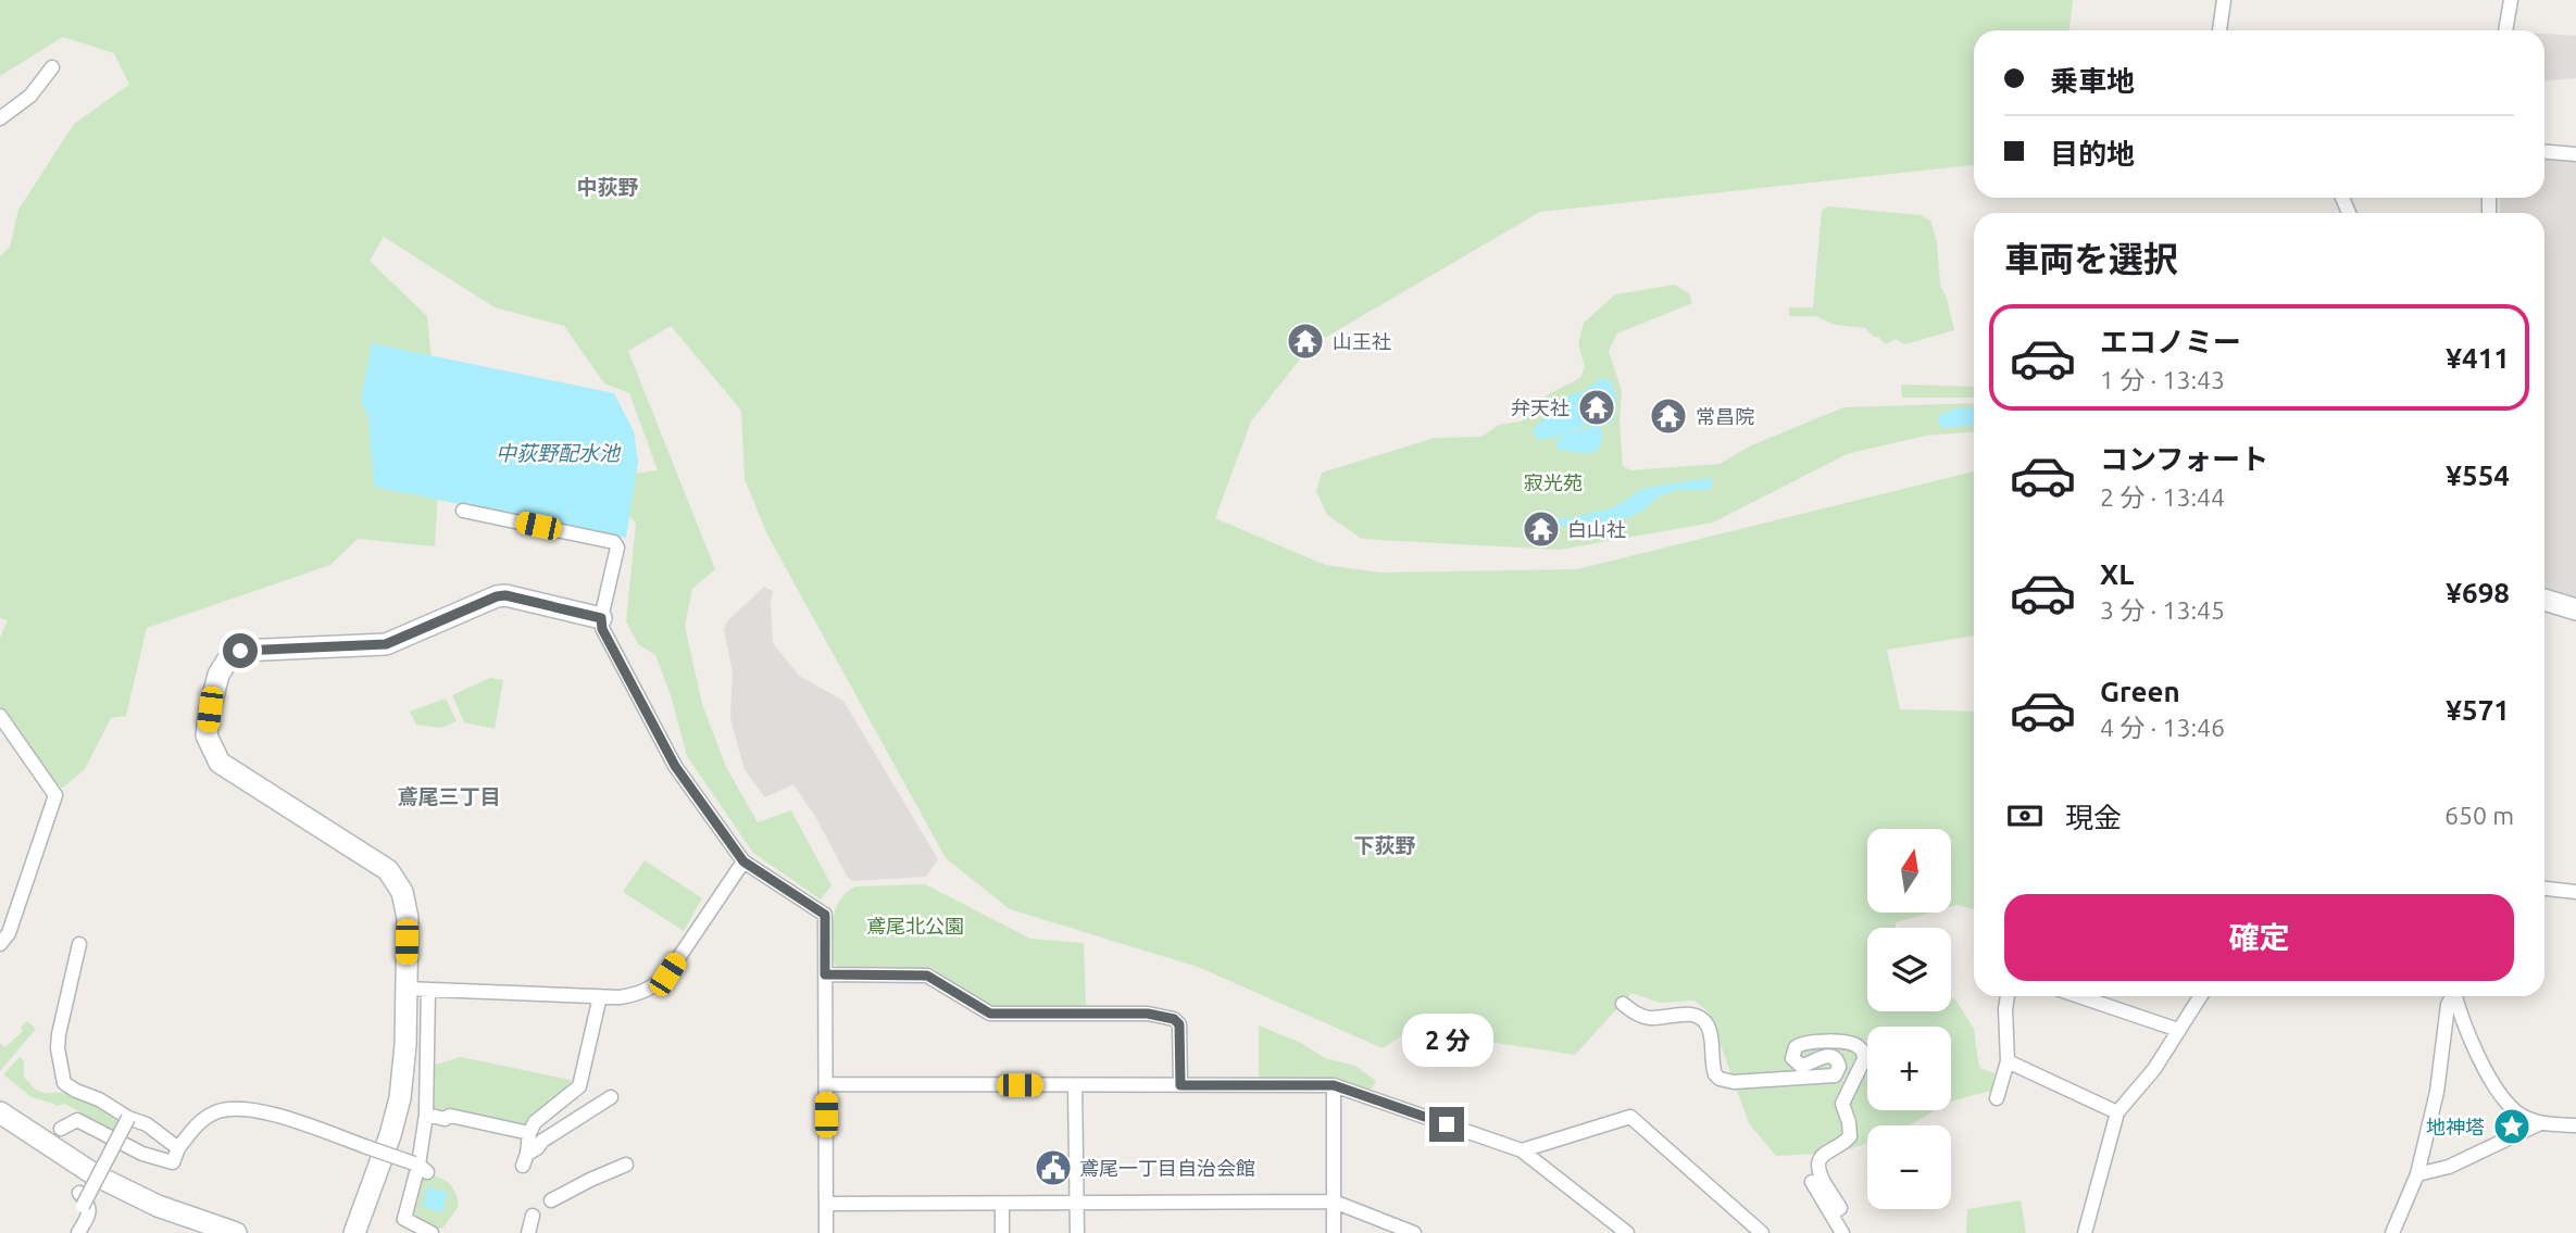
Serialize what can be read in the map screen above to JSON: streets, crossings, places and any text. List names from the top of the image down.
{
  "districts": ["中荻野", "鳶尾三丁目", "下荻野"],
  "water": ["中荻野配水池"],
  "parks": ["寂光苑", "鳶尾北公園"],
  "places": {
    "temple": [
      "山王社",
      "弁天社",
      "常昌院",
      "白山社"
    ],
    "place": ["地神塔"],
    "public building": ["鳶尾一丁目自治会館"]
  },
  "north": "top",
  "page": {
    "banner": ["乗車地", "目的地"],
    "heading": "車両を選択",
    "list": [
      {
        "name": "エコノミー",
        "note": "1 分 · 13:43",
        "value": "¥411"
      },
      {
        "name": "コンフォート",
        "note": "2 分 · 13:44",
        "value": "¥554"
      },
      {
        "name": "XL",
        "note": "3 分 · 13:45",
        "value": "¥698"
      },
      {
        "name": "Green",
        "note": "4 分 · 13:46",
        "value": "¥571"
      }
    ],
    "pay": ["現金", "650 m"],
    "map_buttons": ["+", "−"],
    "buttons": "確定",
    "bubble": "2 分"
  }
}
